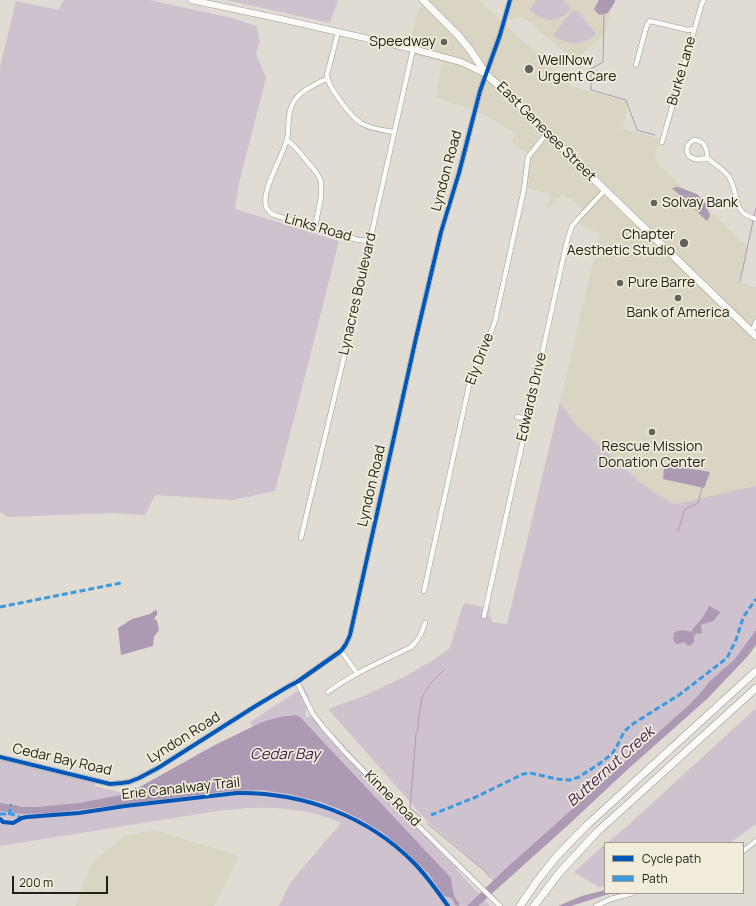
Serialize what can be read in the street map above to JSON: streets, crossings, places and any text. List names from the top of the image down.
{
  "streets": {
    "highway": ["East Genesee Street"],
    "street": [
      "Burke Lane",
      "Lyndon Road",
      "Links Road",
      "Lynacres Boulevard",
      "Ely Drive",
      "Edwards Drive",
      "Cedar Bay Road",
      "Kinne Road"
    ],
    "cycle path": ["Erie Canalway Trail"]
  },
  "crossings": [
    ["East Genesee Street", "Lyndon Road"],
    ["East Genesee Street", "Lynacres Boulevard"],
    ["East Genesee Street", "Ely Drive"],
    ["East Genesee Street", "Edwards Drive"],
    ["Lyndon Road", "Cedar Bay Road"],
    ["Lyndon Road", "Kinne Road"],
    ["Links Road", "Lynacres Boulevard"]
  ],
  "water": ["Cedar Bay", "Butternut Creek"],
  "places": [
    "Speedway",
    "WellNow Urgent Care",
    "Solvay Bank",
    "Chapter Aesthetic Studio",
    "Pure Barre",
    "Bank of America",
    "Rescue Mission Donation Center"
  ],
  "legend": ["Cycle path", "Path"],
  "scale_bar": "200 m"
}
